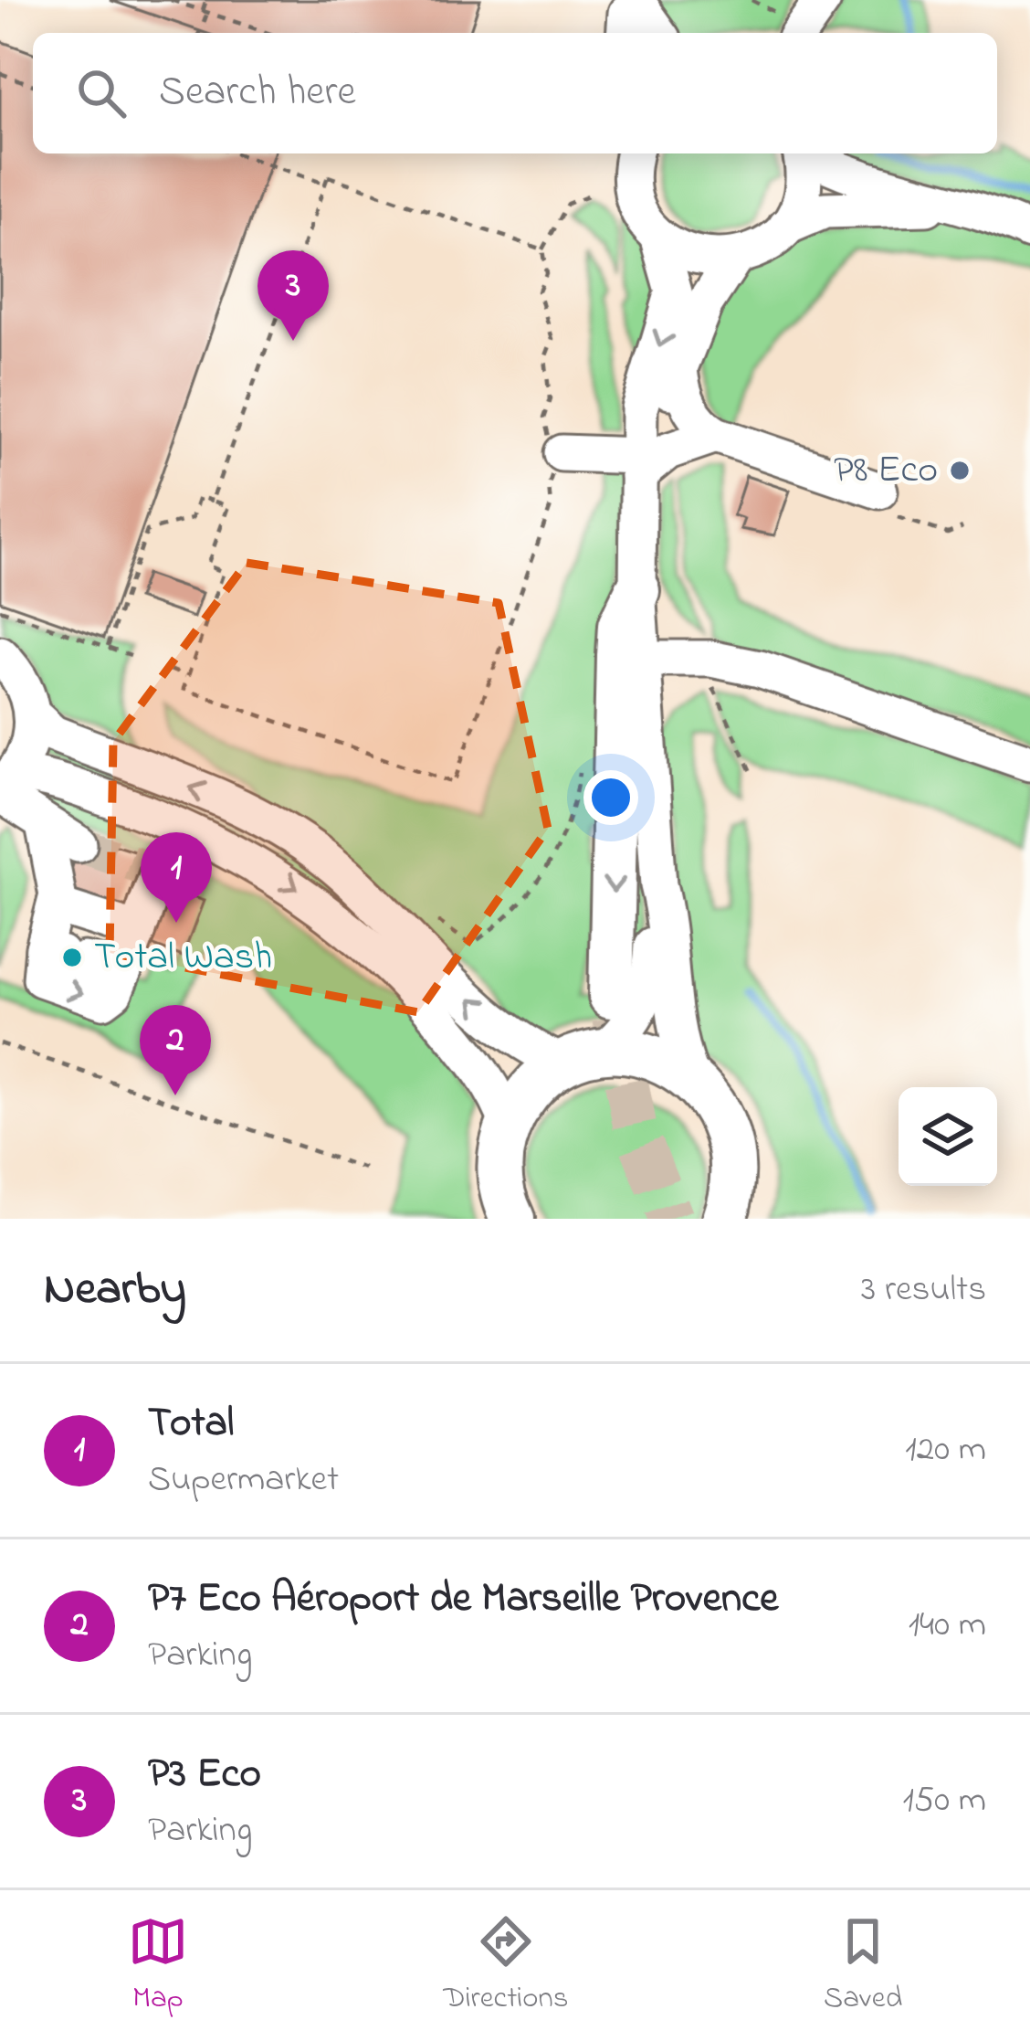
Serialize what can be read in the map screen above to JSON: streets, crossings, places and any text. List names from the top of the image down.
{
  "places": ["P8 Eco", "Total Wash"],
  "page": {
    "search": "Search here",
    "pins": ["3", "1", "2"],
    "heading": ["Nearby", "3 results"],
    "list": [
      {
        "mark": "1",
        "name": "Total",
        "note": "Supermarket",
        "value": "120 m"
      },
      {
        "mark": "2",
        "name": "P7 Eco Aéroport de Marseille Provence",
        "note": "Parking",
        "value": "140 m"
      },
      {
        "mark": "3",
        "name": "P3 Eco",
        "note": "Parking",
        "value": "150 m"
      }
    ],
    "nav": ["Map", "Directions", "Saved"]
  }
}
